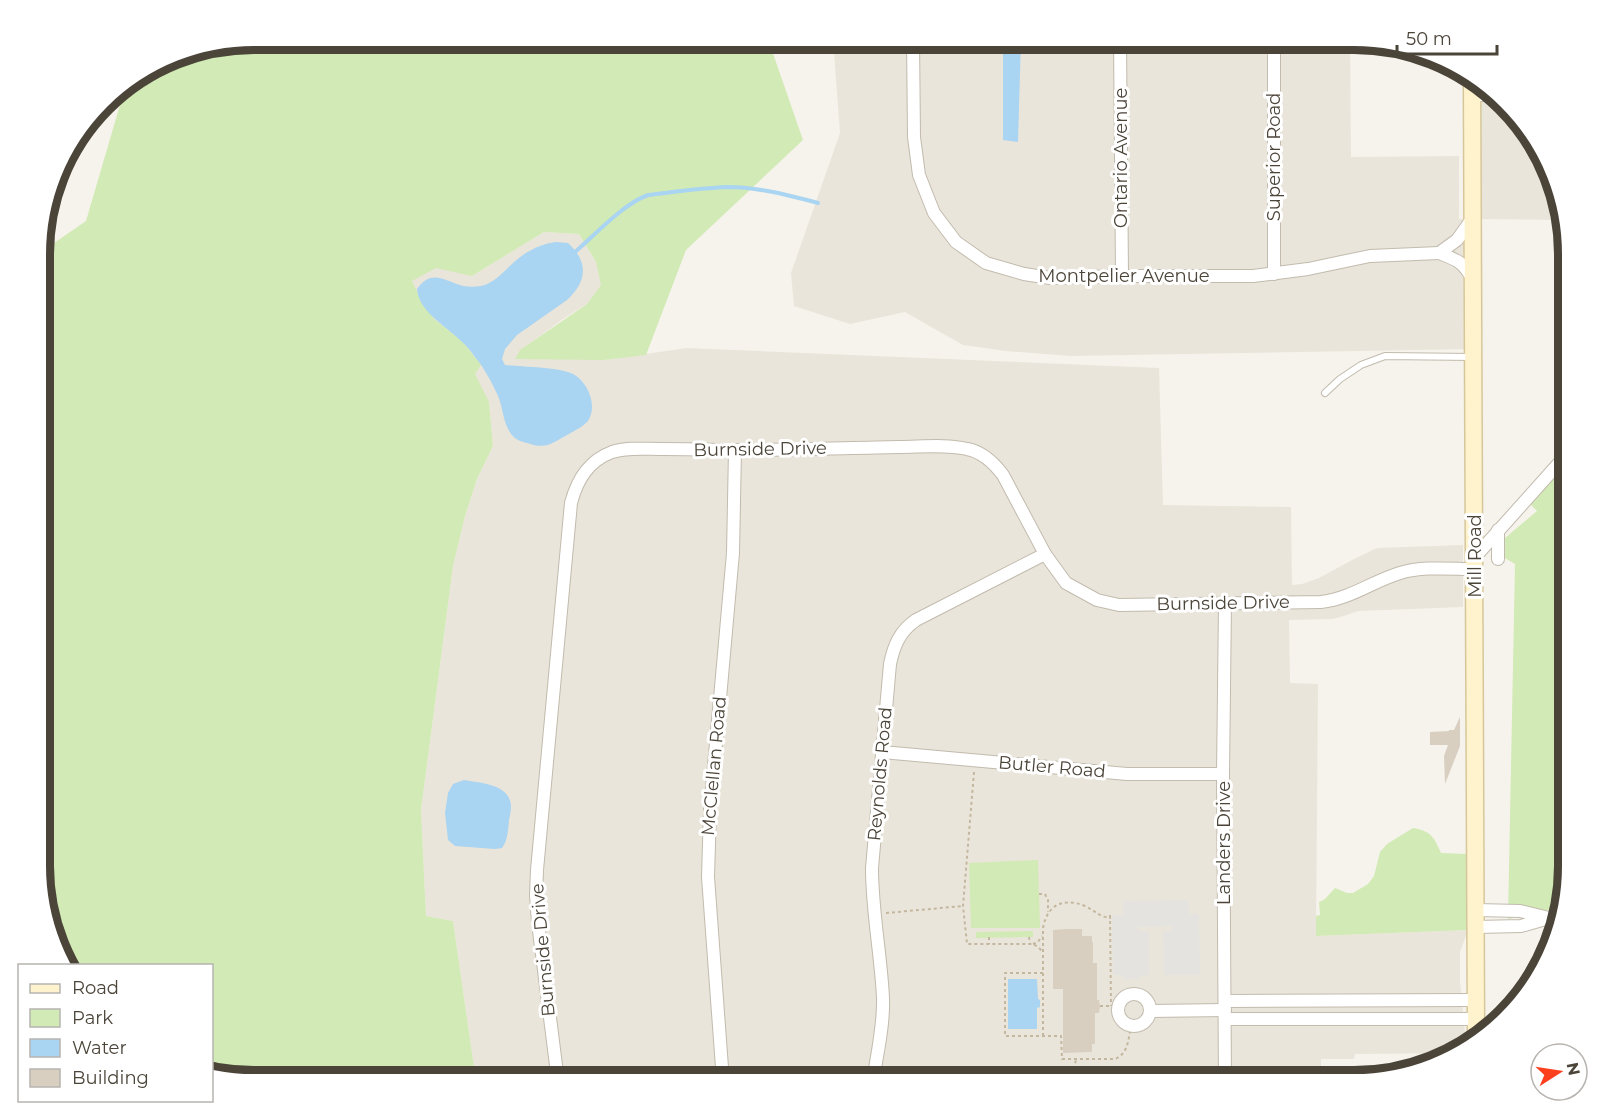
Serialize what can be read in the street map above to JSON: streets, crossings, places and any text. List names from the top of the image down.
{
  "streets": {
    "street": [
      "Superior Road",
      "Ontario Avenue",
      "Montpelier Avenue",
      "Burnside Drive",
      "Mill Road",
      "McClellan Road",
      "Butler Road",
      "Reynolds Road",
      "Landers Drive"
    ]
  },
  "crossings": [
    ["Superior Road", "Montpelier Avenue"],
    ["Ontario Avenue", "Montpelier Avenue"],
    ["Burnside Drive", "Mill Road"],
    ["Burnside Drive", "McClellan Road"],
    ["Burnside Drive", "Reynolds Road"],
    ["Burnside Drive", "Landers Drive"],
    ["Butler Road", "Reynolds Road"],
    ["Butler Road", "Landers Drive"]
  ],
  "legend": [
    "Road",
    "Park",
    "Water",
    "Building"
  ],
  "scale_bar": "50 m",
  "north": "right"
}
